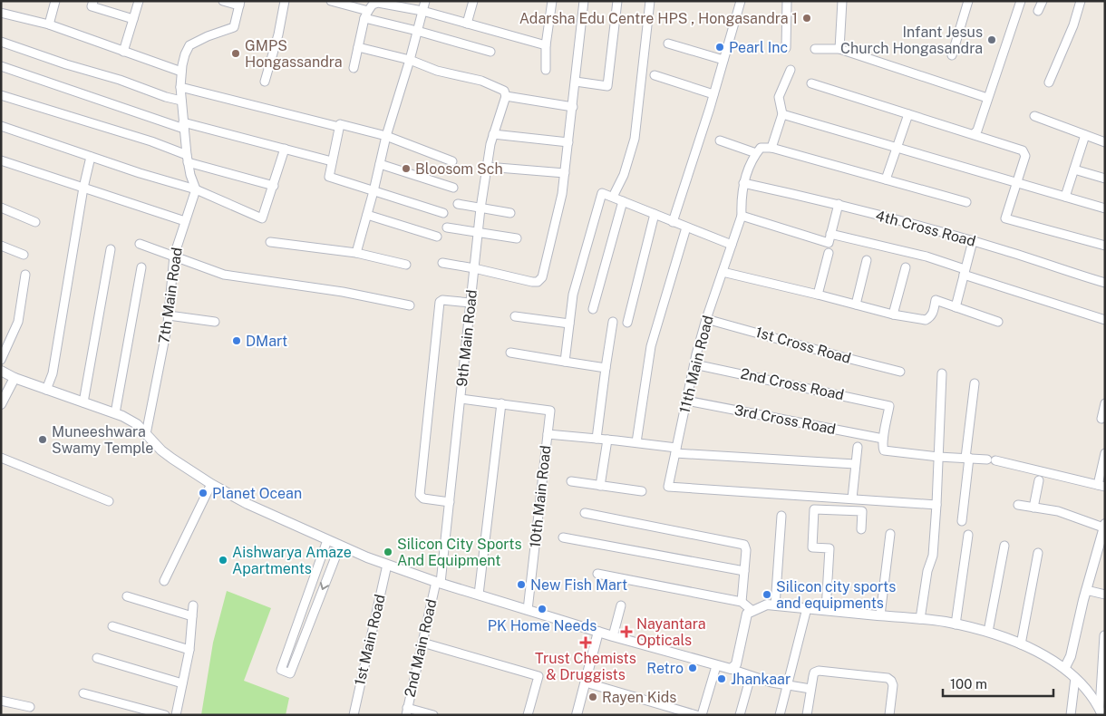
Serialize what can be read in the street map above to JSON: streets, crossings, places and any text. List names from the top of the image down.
{
  "streets": {
    "street": [
      "4th Cross Road",
      "7th Main Road",
      "9th Main Road",
      "1st Cross Road",
      "11th Main Road",
      "2nd Cross Road",
      "3rd Cross Road",
      "10th Main Road",
      "1st Main Road",
      "2nd Main Road"
    ]
  },
  "crossings": [
    ["4th Cross Road", "11th Main Road"],
    ["9th Main Road", "2nd Main Road"],
    ["1st Cross Road", "11th Main Road"],
    ["11th Main Road", "2nd Cross Road"],
    ["11th Main Road", "3rd Cross Road"],
    ["2nd Cross Road", "3rd Cross Road"]
  ],
  "places": {
    "other": [
      "Adarsha Edu Centre HPS , Hongasandra 1",
      "Infant Jesus Church Hongasandra",
      "Pearl Inc",
      "GMPS Hongassandra",
      "Bloosom Sch",
      "DMart",
      "Muneeshwara Swamy Temple",
      "Planet Ocean",
      "Silicon City Sports And Equipment",
      "Aishwarya Amaze Apartments",
      "New Fish Mart",
      "Silicon city sports and equipments",
      "PK Home Needs",
      "Retro",
      "Jhankaar",
      "Rayen Kids"
    ],
    "health": ["Nayantara Opticals", "Trust Chemists & Druggists"]
  },
  "scale_bar": "100 m"
}
